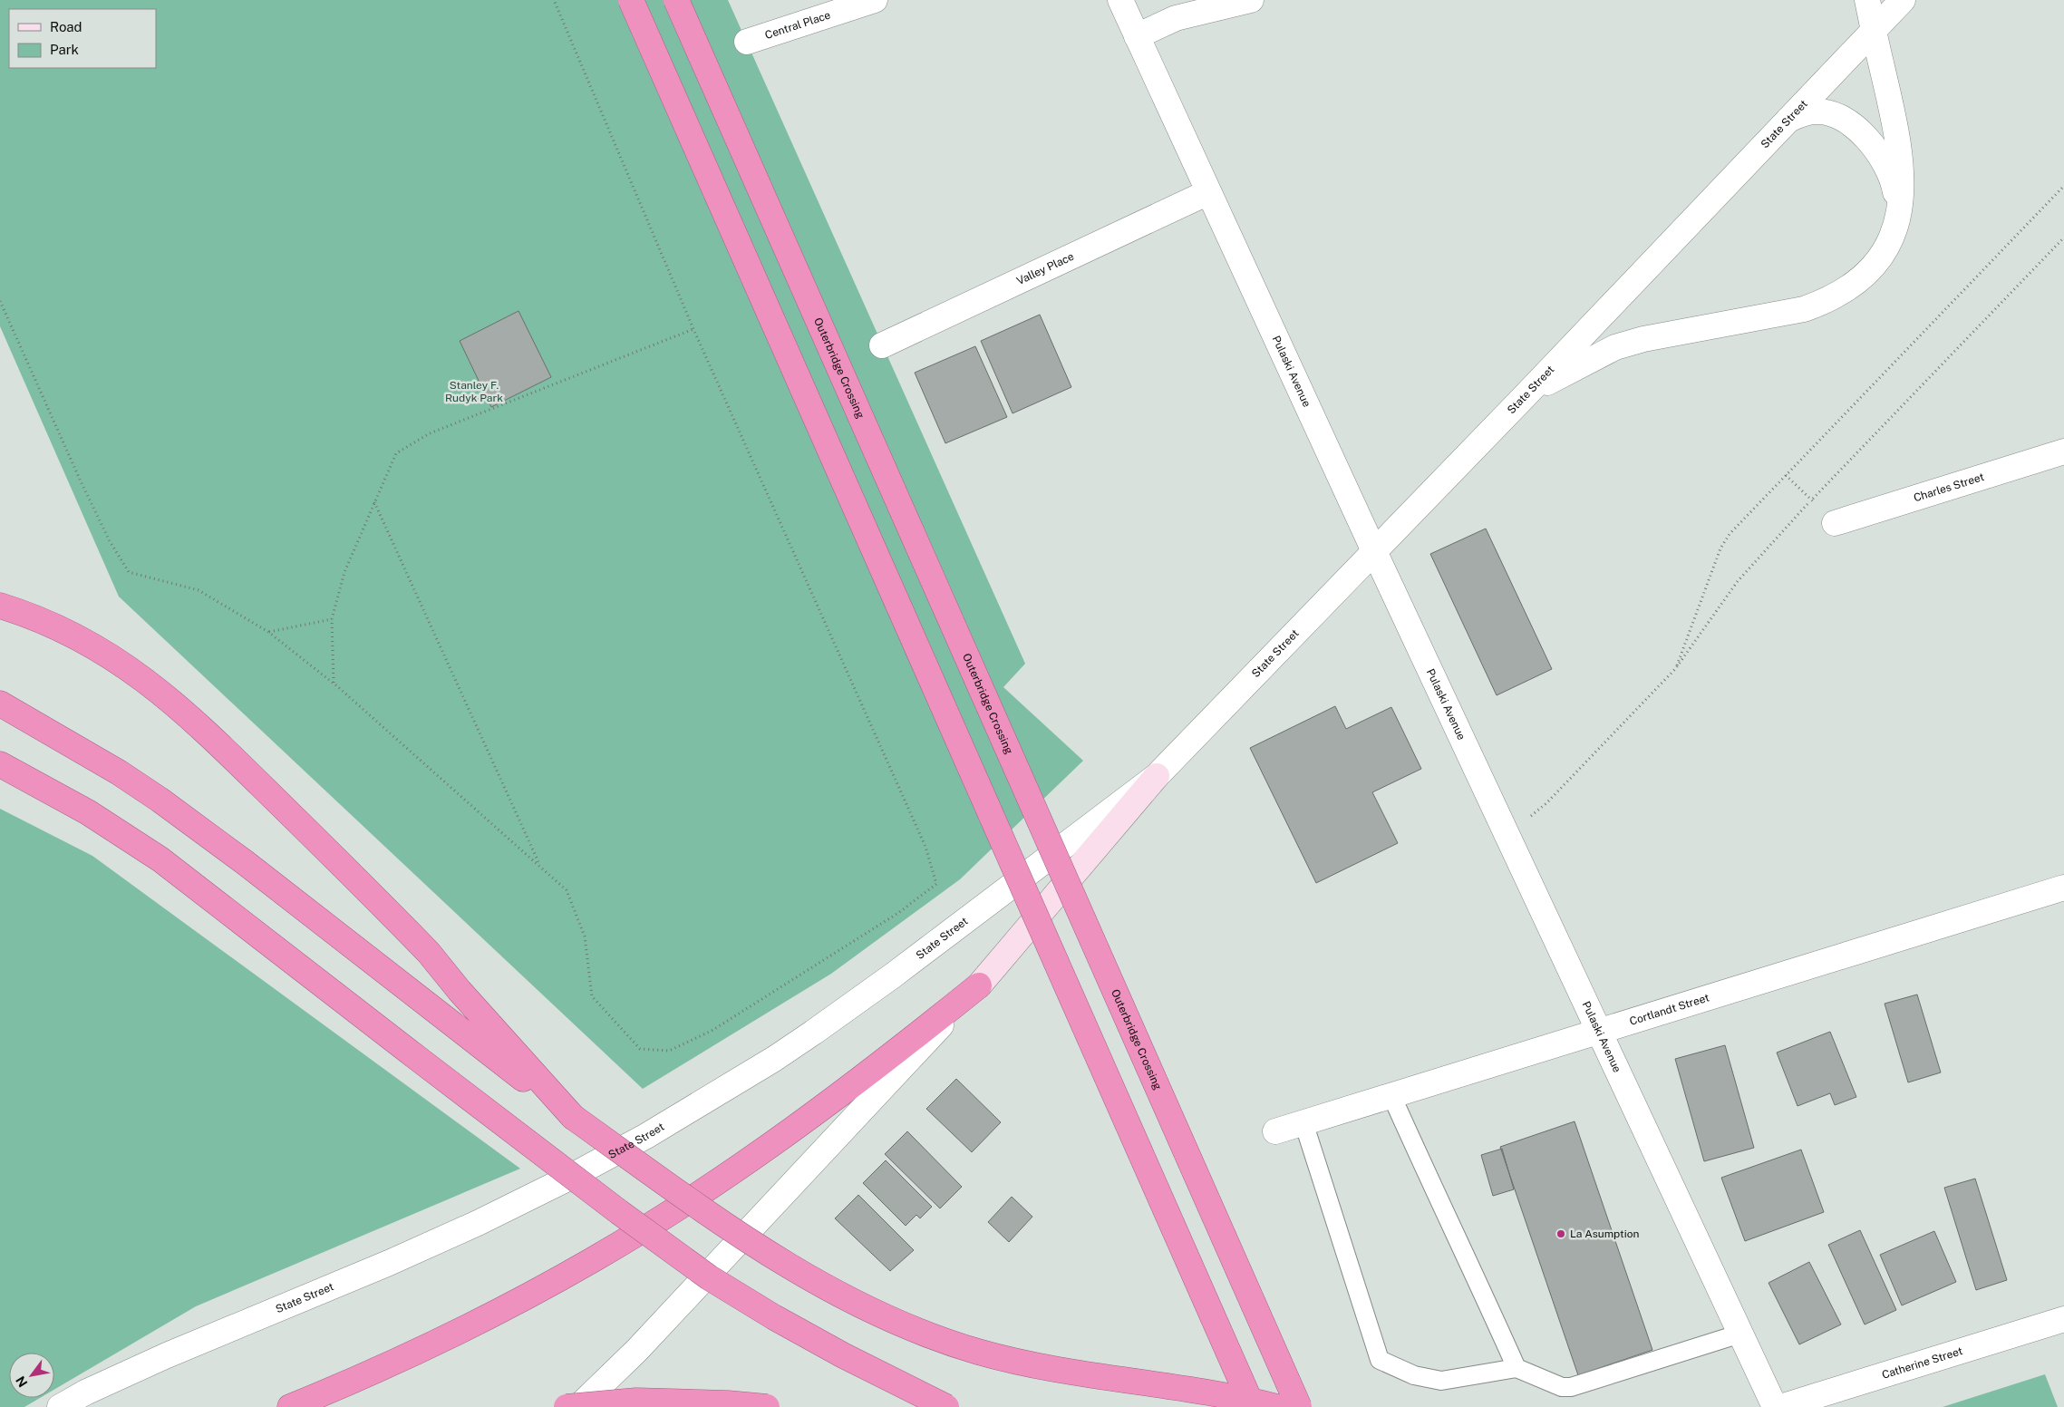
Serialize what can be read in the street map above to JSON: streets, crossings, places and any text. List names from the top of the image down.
{
  "streets": {
    "highway": ["Outerbridge Crossing"],
    "main road": ["State Street"],
    "street": [
      "Central Place",
      "Valley Place",
      "Pulaski Avenue",
      "Charles Street",
      "Cortlandt Street",
      "Catherine Street"
    ]
  },
  "crossings": [
    ["State Street", "Pulaski Avenue"],
    ["Valley Place", "Pulaski Avenue"],
    ["Pulaski Avenue", "Cortlandt Street"]
  ],
  "parks": ["Stanley F. Rudyk Park"],
  "places": ["La Asumption"],
  "legend": ["Road", "Park"],
  "north": "bottom left"
}
